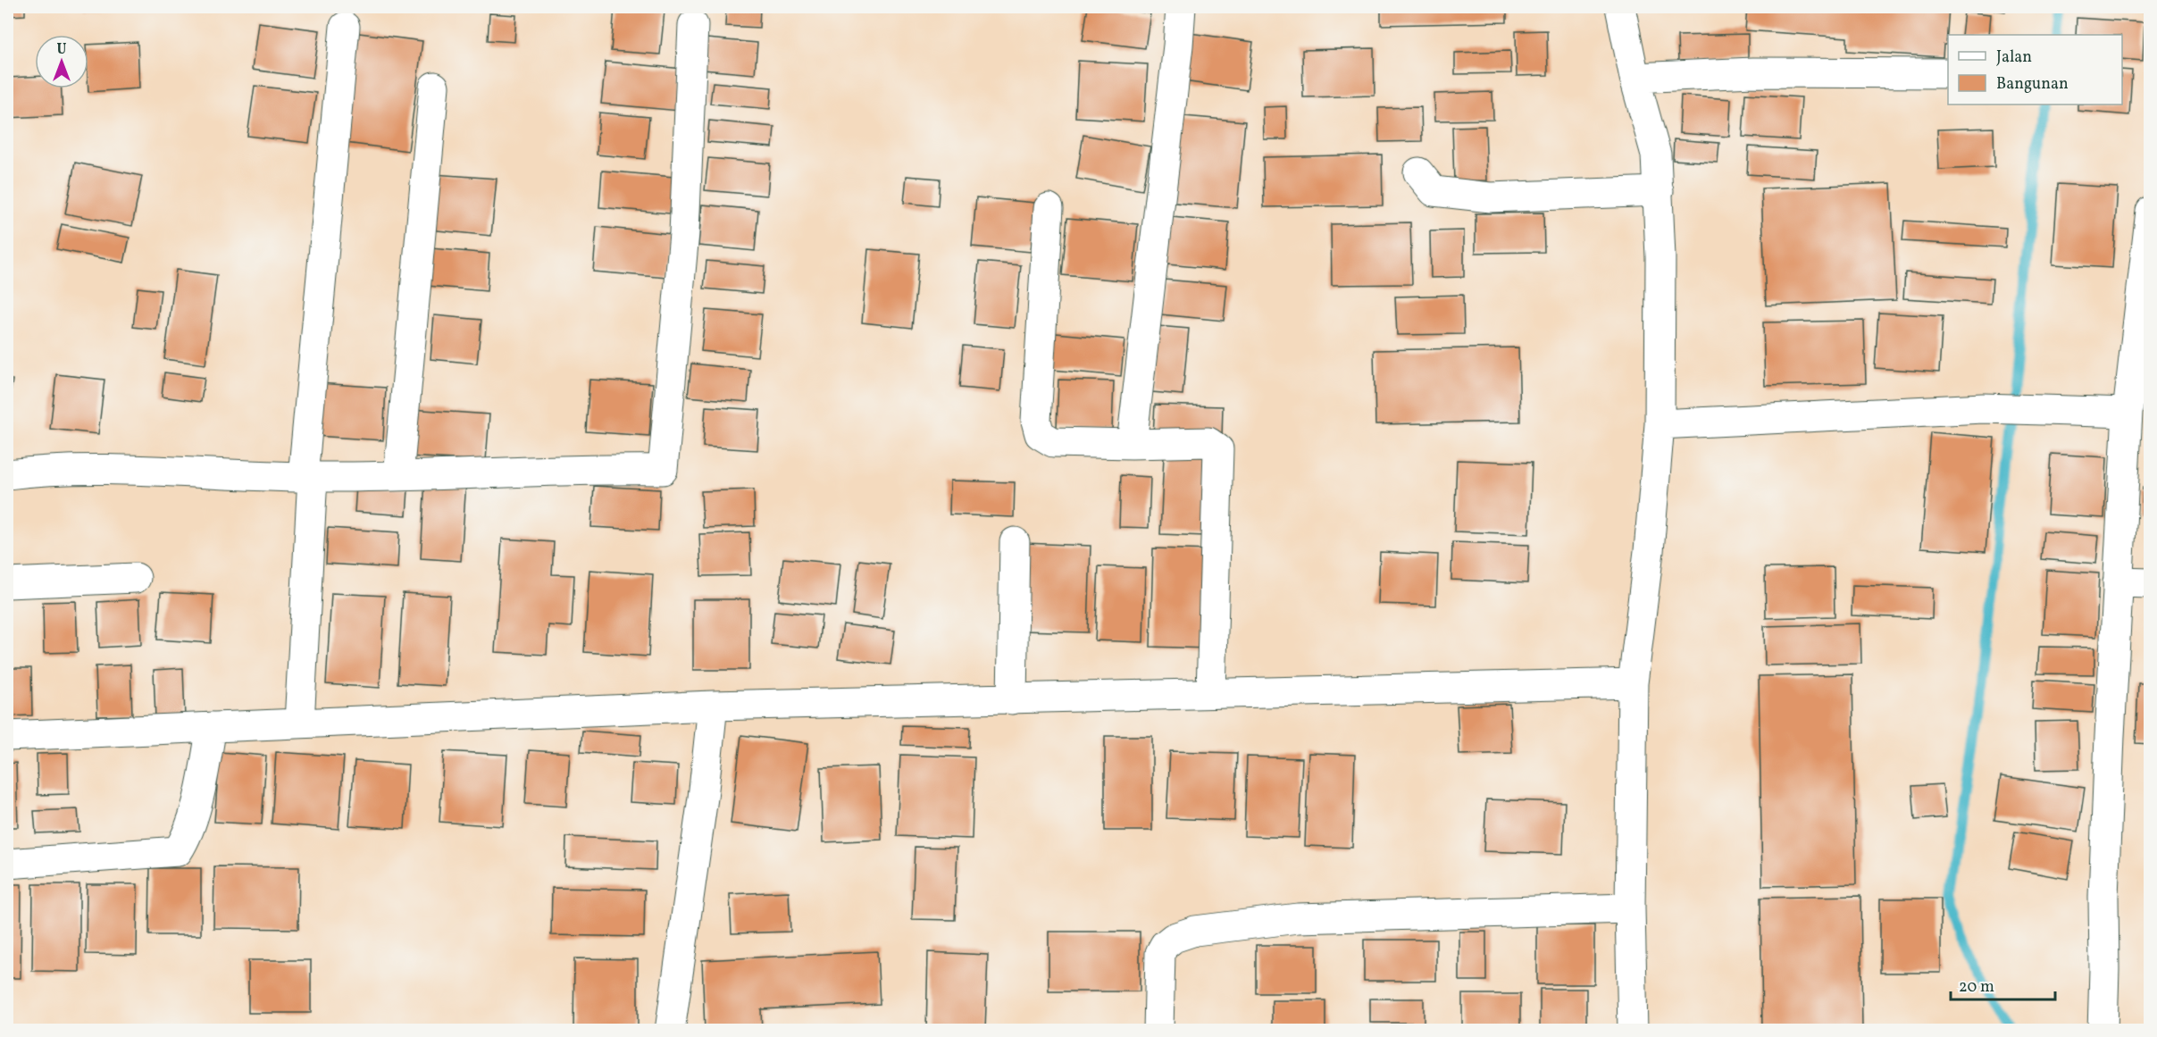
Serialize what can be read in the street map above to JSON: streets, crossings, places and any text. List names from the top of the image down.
{
  "legend": ["Jalan", "Bangunan"],
  "scale_bar": "20 m",
  "north": "top"
}
